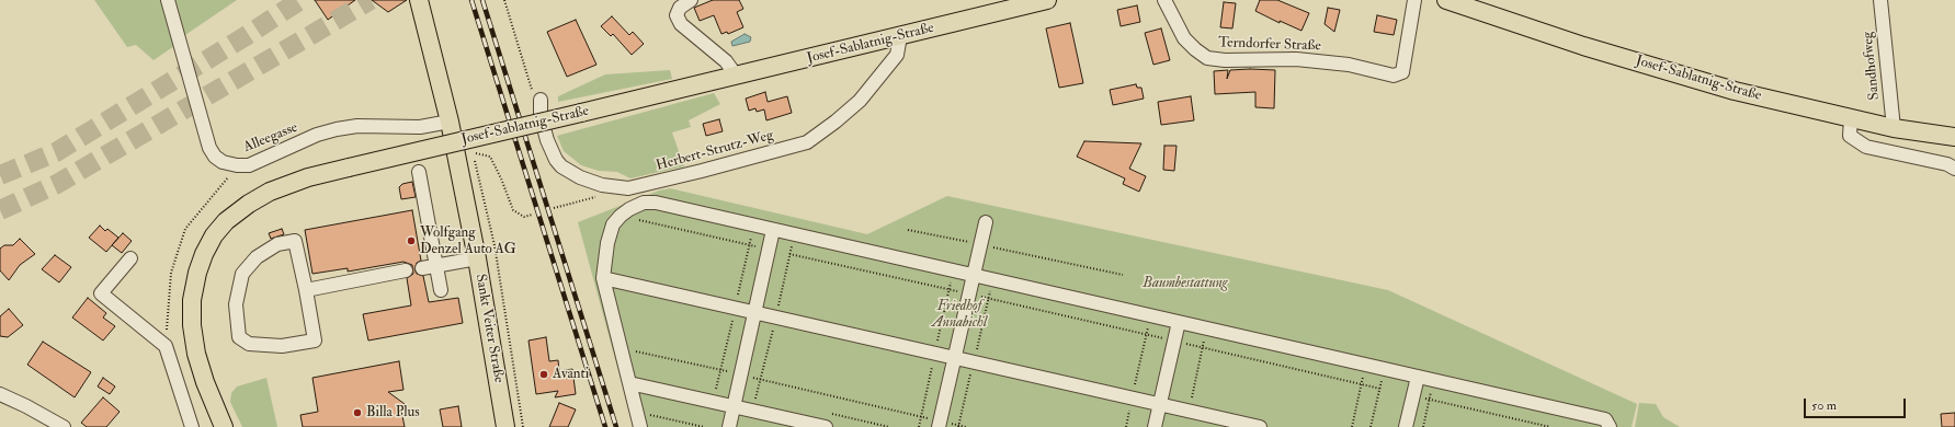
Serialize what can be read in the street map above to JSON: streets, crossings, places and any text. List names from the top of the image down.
{
  "streets": {
    "main road": ["Josef-Sablatnig-Straße", "Sankt Veiter Straße"],
    "street": [
      "Terndorfer Straße",
      "Sandhofweg",
      "Alleegasse",
      "Herbert-Strutz-Weg"
    ]
  },
  "crossings": [
    ["Josef-Sablatnig-Straße", "Sandhofweg"],
    ["Josef-Sablatnig-Straße", "Herbert-Strutz-Weg"],
    ["Alleegasse", "Sankt Veiter Straße"]
  ],
  "parks": ["Baumbestattung", "Friedhof Annabichl"],
  "places": ["Wolfgang Denzel Auto AG", "Avanti", "Billa Plus"],
  "scale_bar": "50 m"
}
